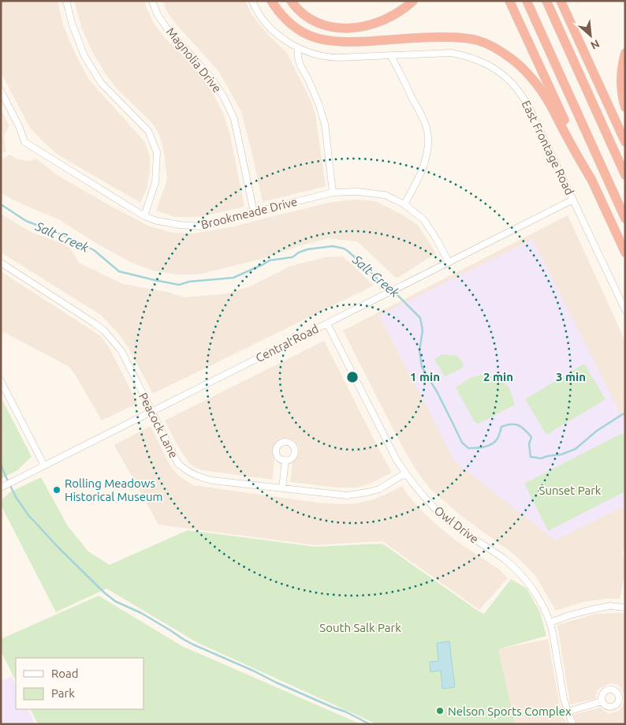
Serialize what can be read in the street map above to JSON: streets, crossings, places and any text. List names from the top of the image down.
{
  "streets": {
    "street": [
      "Magnolia Drive",
      "East Frontage Road",
      "Brookmeade Drive",
      "Central Road",
      "Peacock Lane",
      "Owl Drive"
    ]
  },
  "crossings": [
    ["Magnolia Drive", "Brookmeade Drive"],
    ["East Frontage Road", "Central Road"],
    ["Brookmeade Drive", "Central Road"],
    ["Central Road", "Peacock Lane"],
    ["Central Road", "Owl Drive"],
    ["Peacock Lane", "Owl Drive"]
  ],
  "water": ["Salt Creek"],
  "parks": ["Sunset Park", "South Salk Park"],
  "places": ["Rolling Meadows Historical Museum", "Nelson Sports Complex"],
  "legend": ["Road", "Park"],
  "north": "bottom right",
  "rings": ["1 min", "2 min", "3 min"]
}
